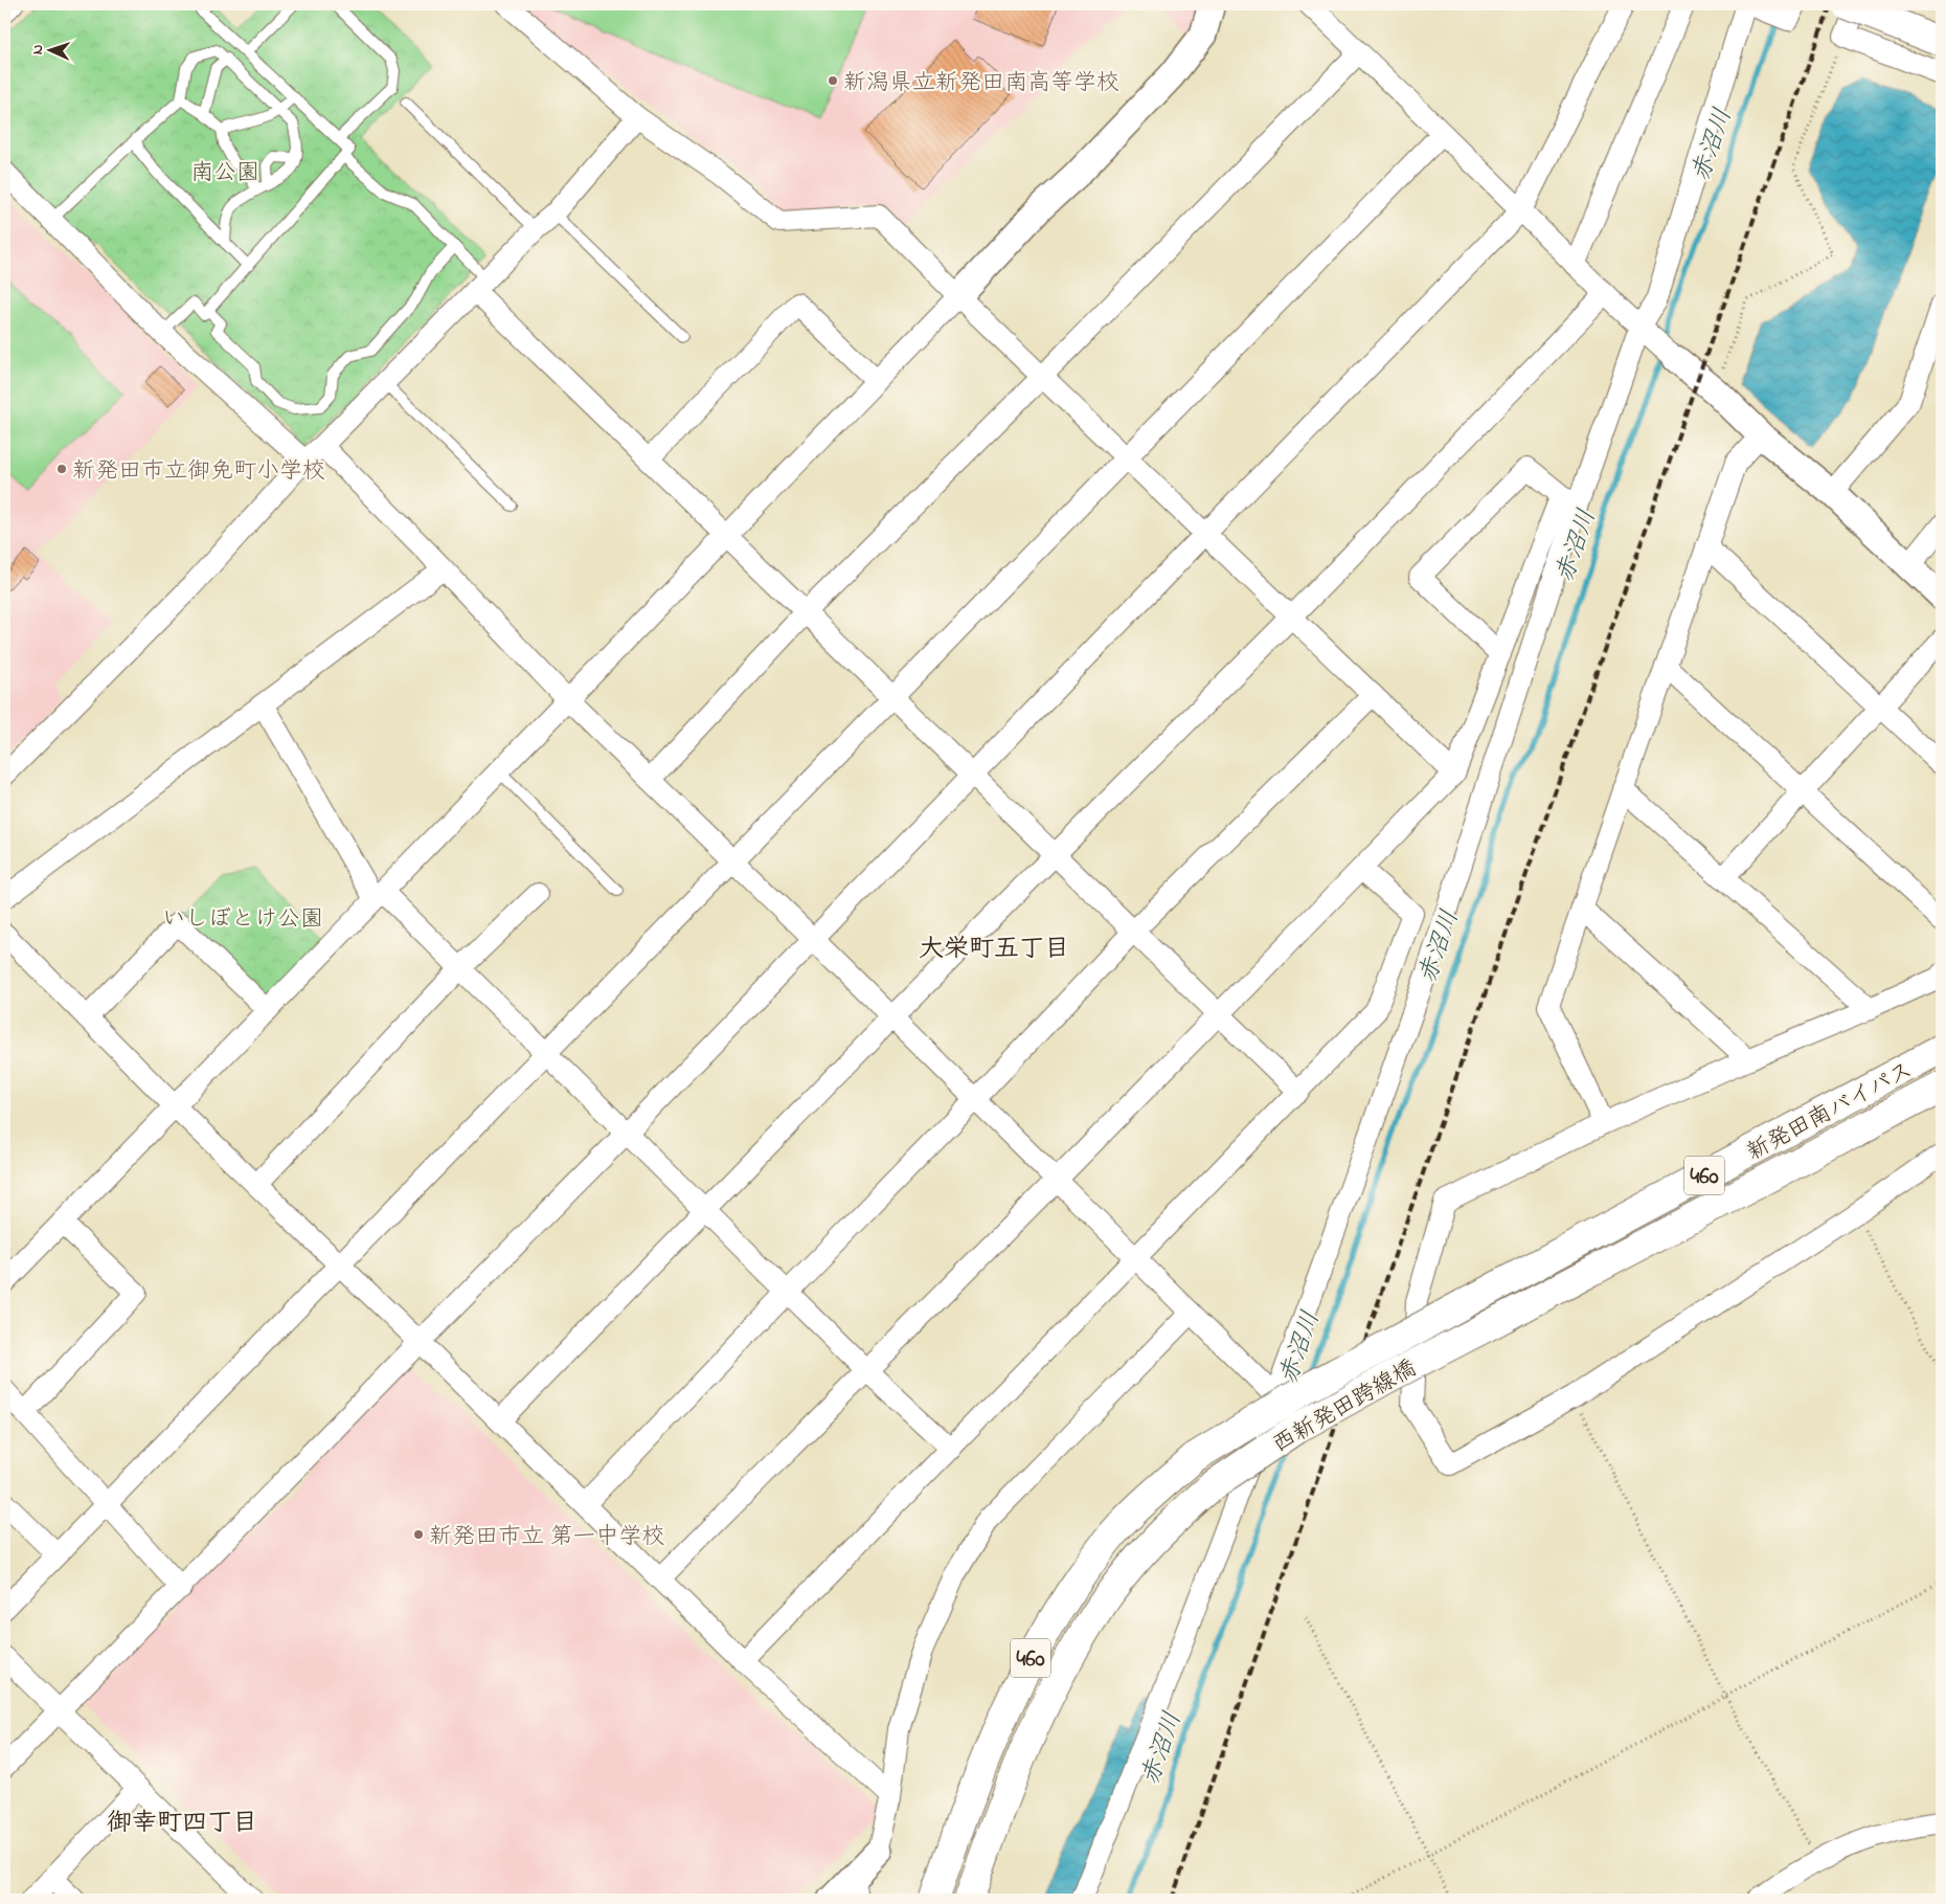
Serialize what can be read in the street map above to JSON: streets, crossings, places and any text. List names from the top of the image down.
{
  "streets": {
    "highway": ["新発田南バイパス", "460", "西新発田跨線橋"]
  },
  "crossings": [
    ["新発田南バイパス", "西新発田跨線橋"]
  ],
  "districts": ["大栄町五丁目", "御幸町四丁目"],
  "water": ["赤沼川"],
  "parks": ["南公園", "いしぼとけ公園"],
  "places": ["新潟県立新発田南高等学校", "新発田市立御免町小学校", "新発田市立 第一中学校"],
  "north": "left"
}
